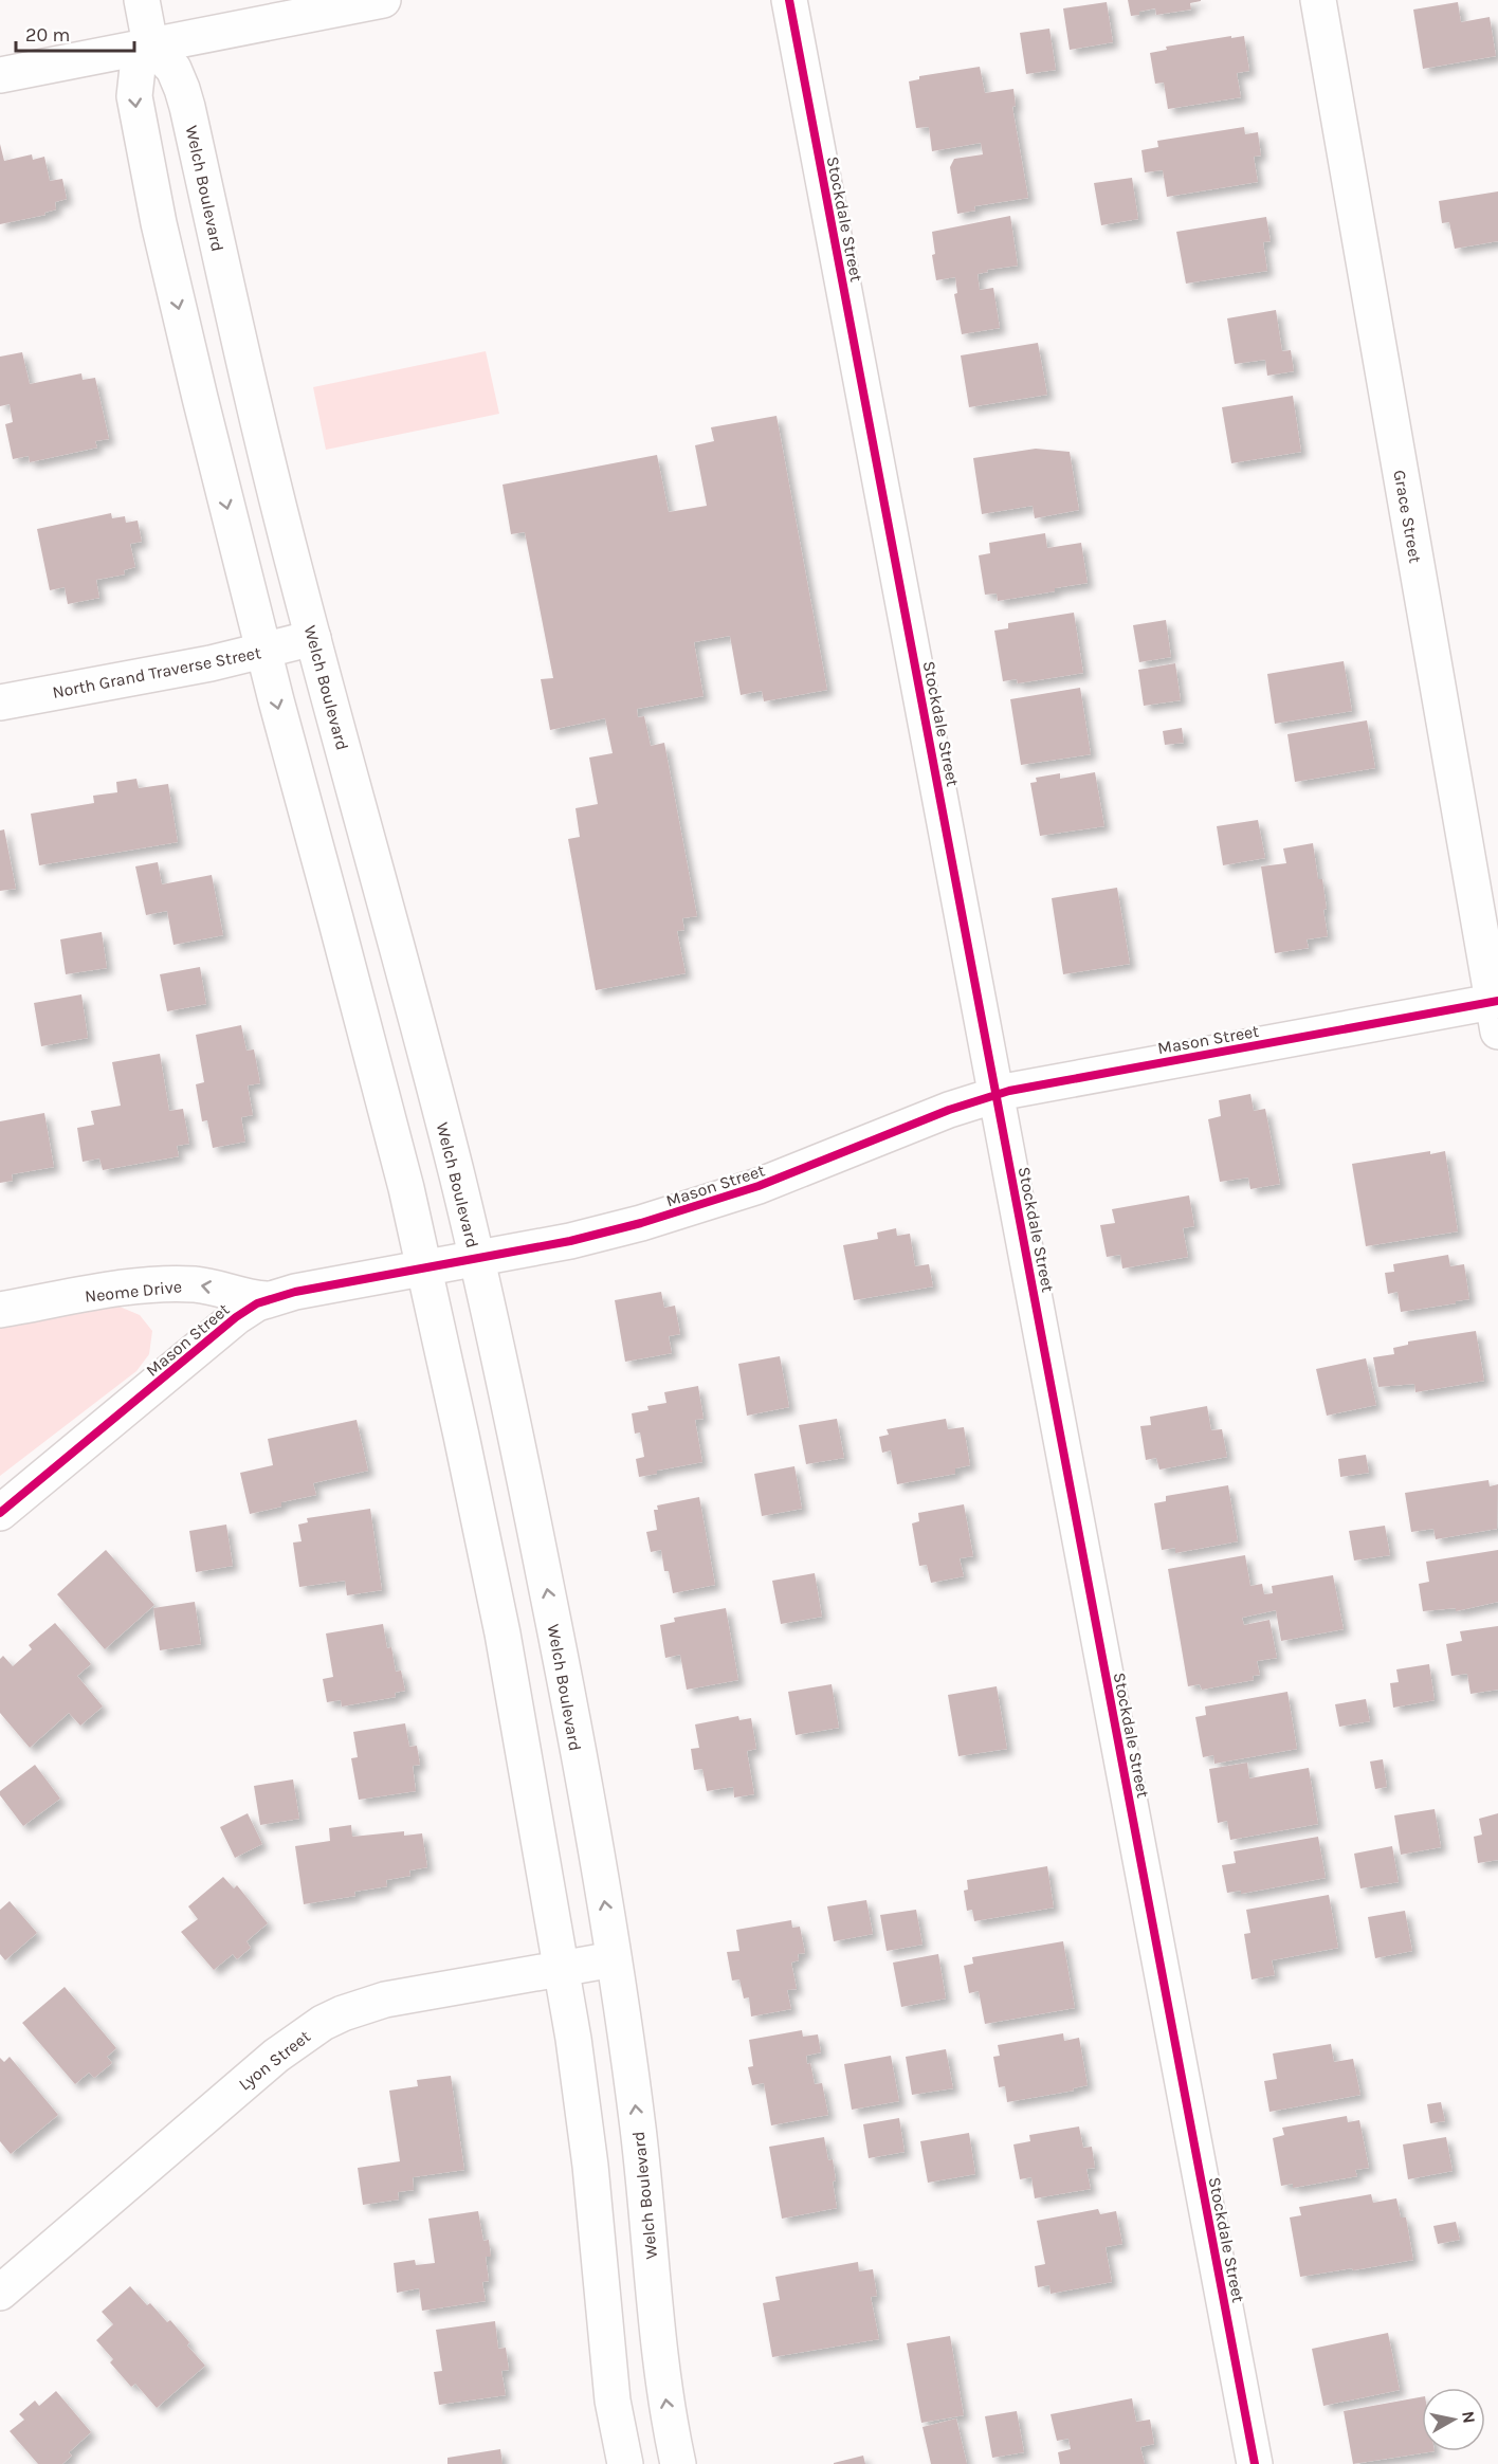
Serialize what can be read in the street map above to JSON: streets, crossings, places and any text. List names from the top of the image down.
{
  "streets": {
    "street": [
      "Welch Boulevard",
      "Stockdale Street",
      "Grace Street",
      "North Grand Traverse Street",
      "Mason Street",
      "Neome Drive",
      "Lyon Street"
    ]
  },
  "crossings": [
    ["Welch Boulevard", "North Grand Traverse Street"],
    ["Welch Boulevard", "Mason Street"],
    ["Welch Boulevard", "Lyon Street"],
    ["Stockdale Street", "Mason Street"],
    ["Grace Street", "Mason Street"],
    ["Mason Street", "Neome Drive"]
  ],
  "one_way": ["Neome Drive"],
  "scale_bar": "20 m",
  "north": "right"
}
